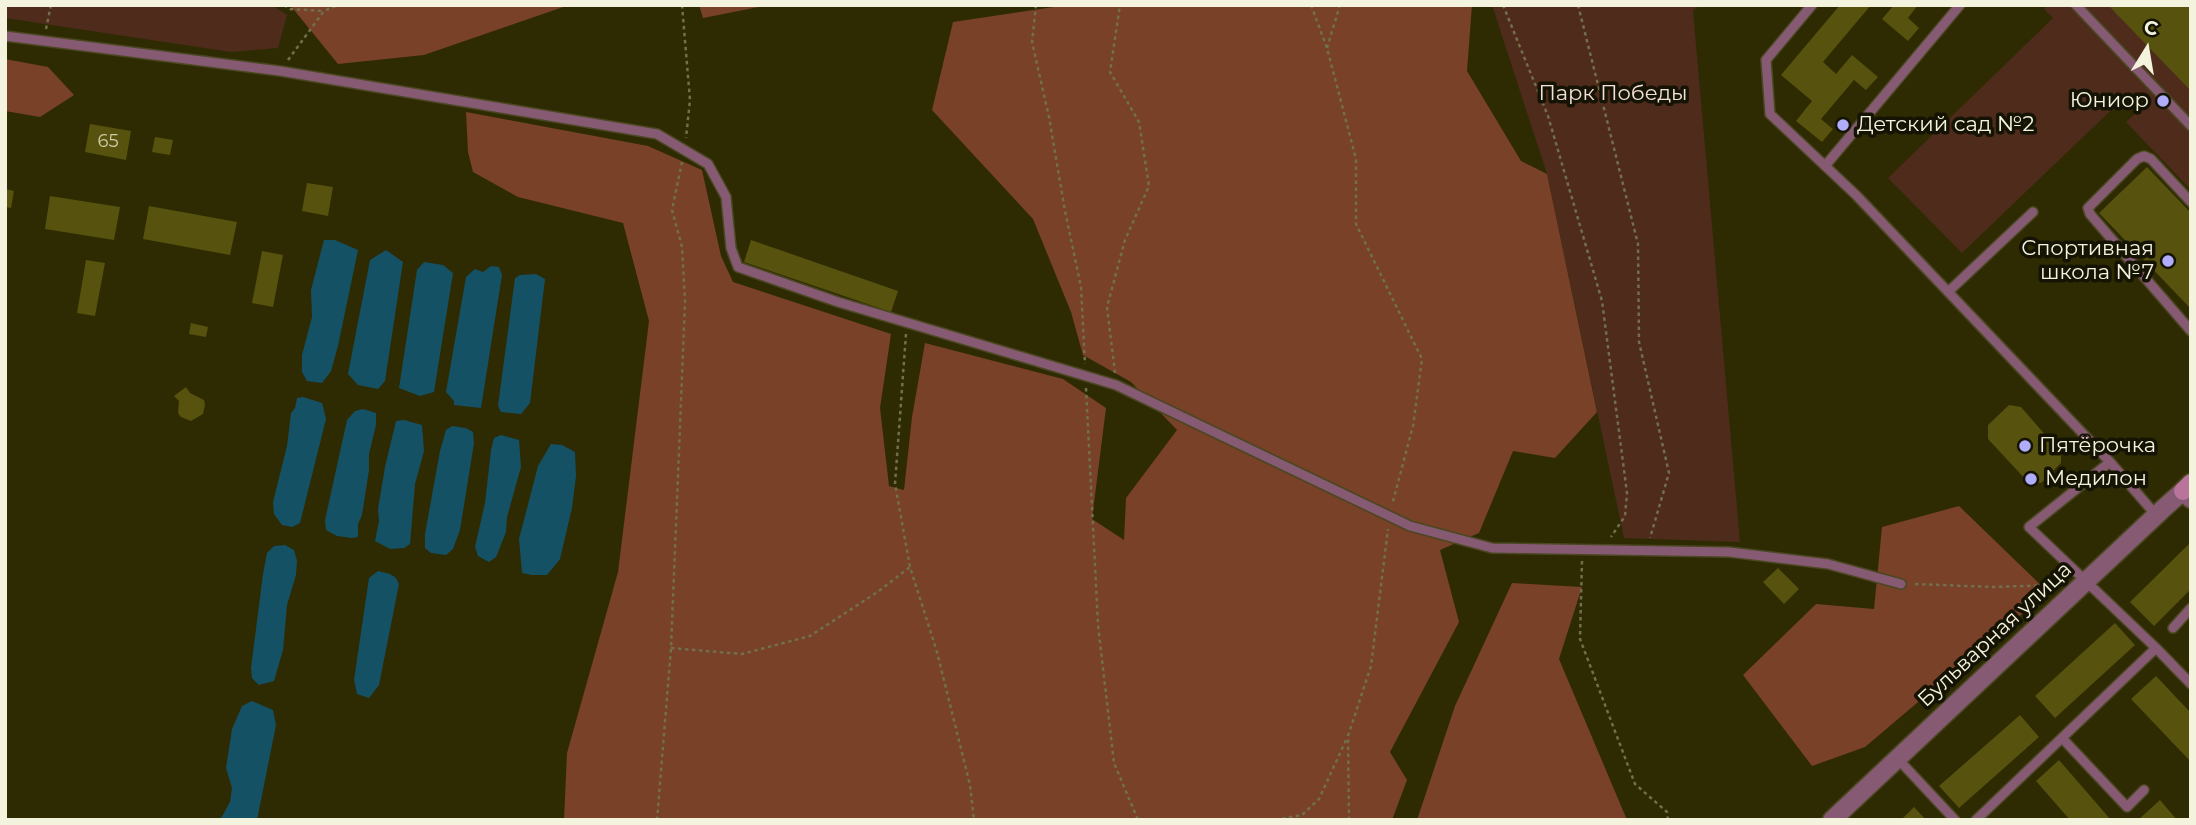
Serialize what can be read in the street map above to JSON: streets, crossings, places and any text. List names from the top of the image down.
{
  "streets": {
    "street": ["Бульварная улица"]
  },
  "parks": ["Парк Победы"],
  "places": [
    "Юниор",
    "Детский сад №2",
    "Спортивная школа №7",
    "Пятёрочка",
    "Медилон"
  ],
  "house_numbers": ["65"],
  "north": "top"
}
